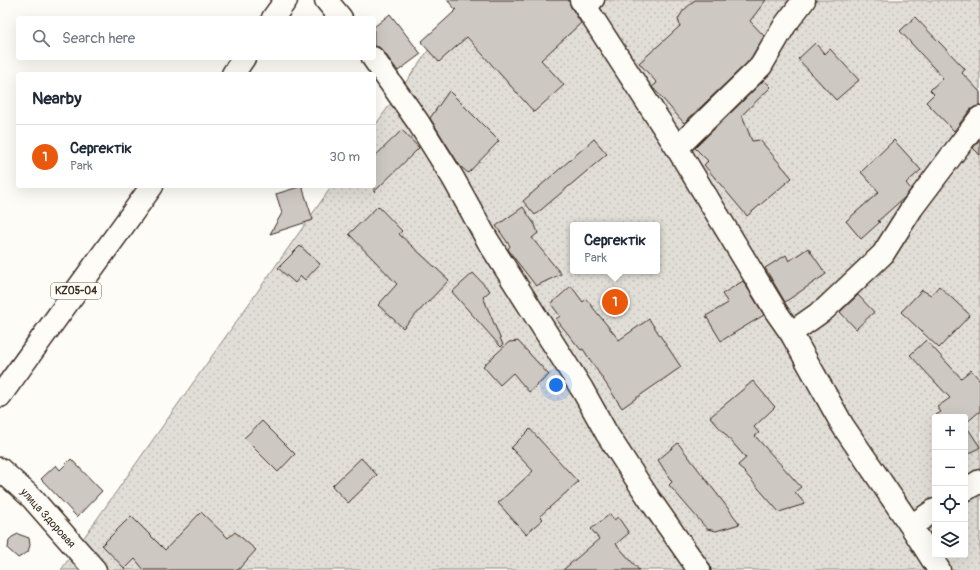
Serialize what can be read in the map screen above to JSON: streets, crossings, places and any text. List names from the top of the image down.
{
  "streets": {
    "street": ["KZ05-04", "улица Здоровая"]
  },
  "page": {
    "search": "Search here",
    "heading": "Nearby",
    "list": [
      {
        "mark": "1",
        "name": "Сергектік",
        "note": "Park",
        "value": "30 m"
      }
    ],
    "popup": ["Сергектік", "Park"],
    "pins": "1",
    "map_buttons": ["+", "−"]
  }
}
